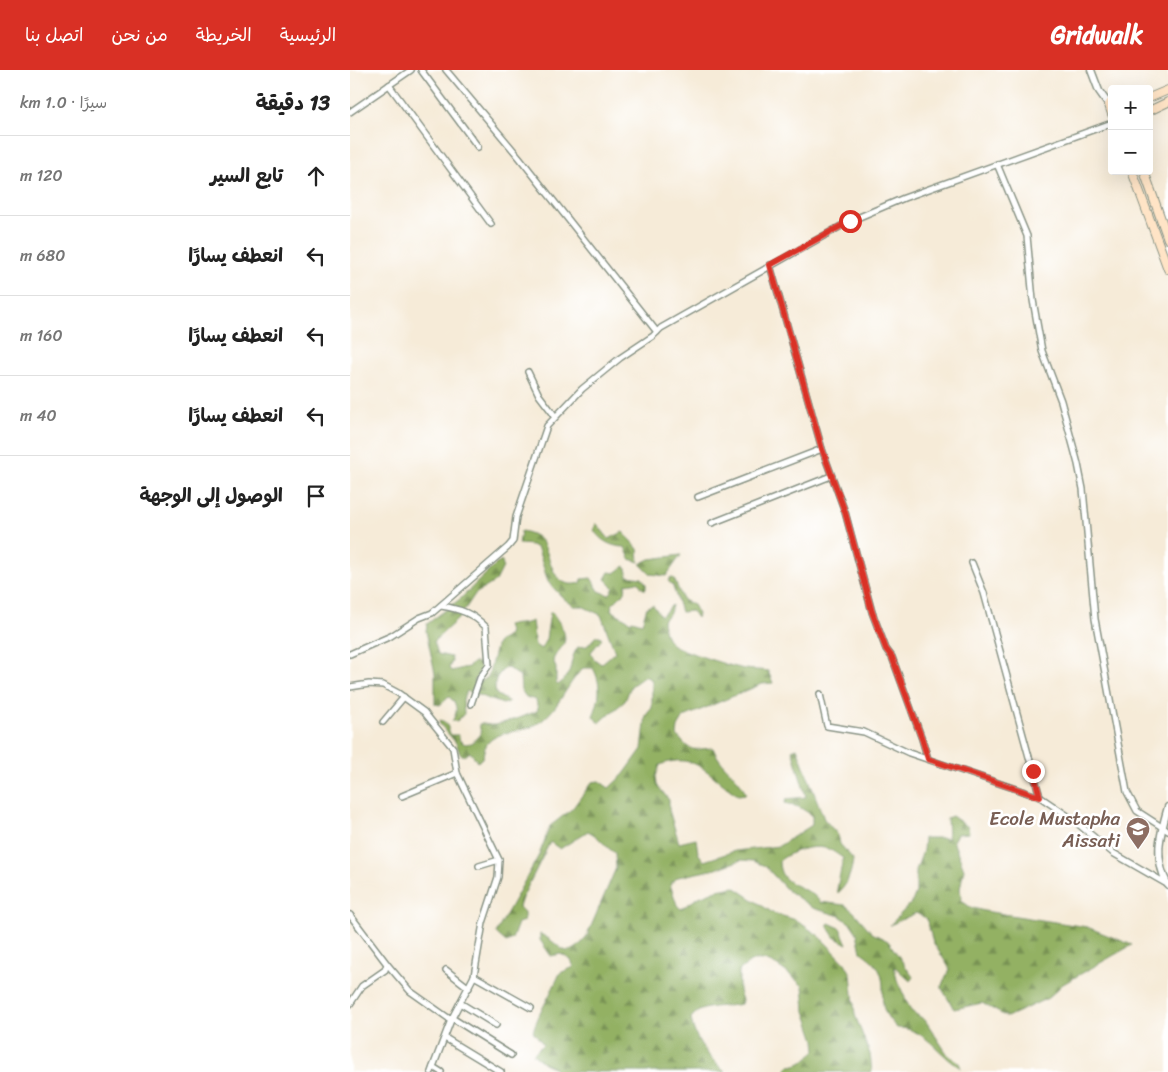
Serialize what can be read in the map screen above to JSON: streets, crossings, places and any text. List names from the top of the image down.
{
  "places": {
    "school or university": ["Ecole Mustapha Aissati"]
  },
  "page": {
    "header": "Gridwalk",
    "nav": [
      "الرئيسية",
      "الخريطة",
      "من نحن",
      "اتصل بنا"
    ],
    "heading": ["13 دقيقة", "سيرًا · 1.0 km"],
    "map_buttons": ["+", "−"],
    "list": [
      ["تابع السير", "120 m"],
      ["انعطف يسارًا", "680 m"],
      ["انعطف يسارًا", "160 m"],
      ["انعطف يسارًا", "40 m"],
      "الوصول إلى الوجهة"
    ]
  }
}
